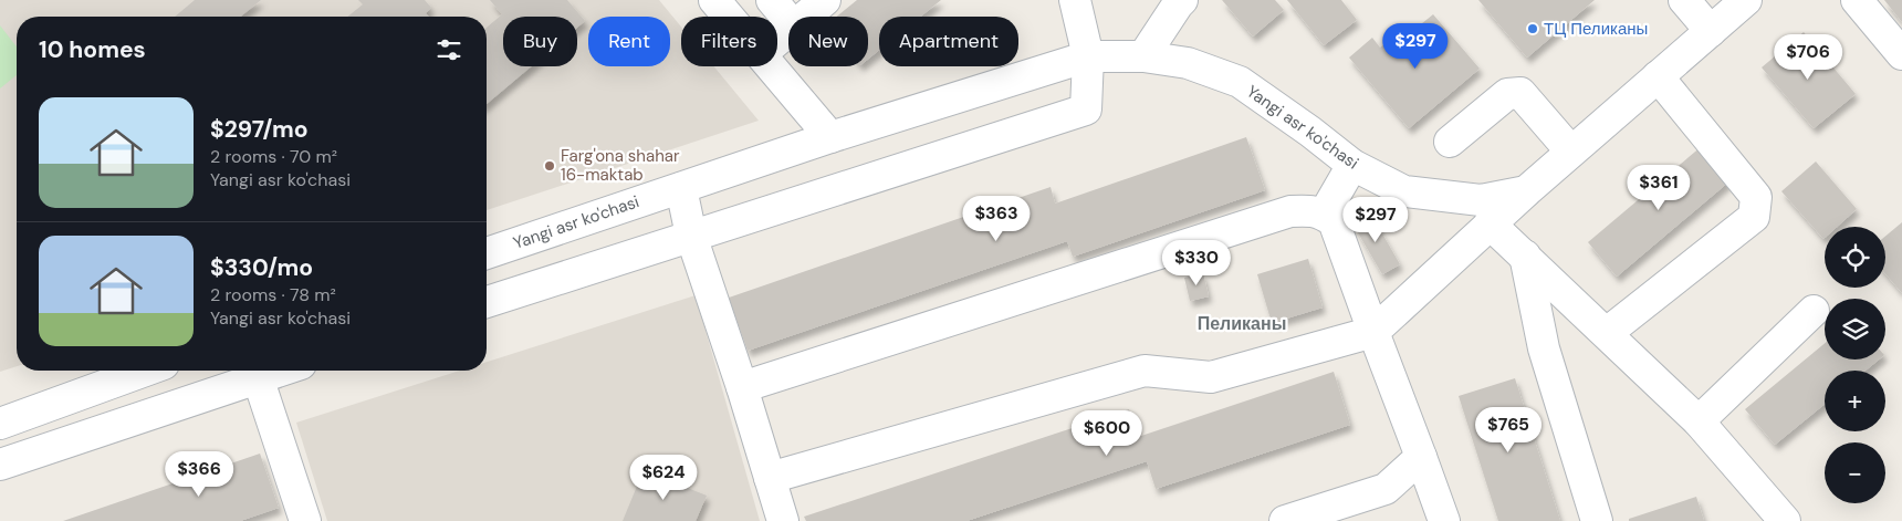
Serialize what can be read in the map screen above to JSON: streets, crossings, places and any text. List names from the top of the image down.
{
  "streets": {
    "street": ["Yangi asr ko'chasi"]
  },
  "districts": ["Пеликаны"],
  "places": ["ТЦ Пеликаны", "Farg'ona shahar 16-maktab"],
  "page": {
    "chip": [
      "Buy",
      "Rent",
      "Filters",
      "New",
      "Apartment"
    ],
    "heading": "10 homes",
    "price": [
      "$297",
      "$706",
      "$361",
      "$363",
      "$297",
      "$330",
      "$765",
      "$600",
      "$366",
      "$624"
    ],
    "list": [
      {
        "name": "$297/mo",
        "note": "2 rooms · 70 m² · Yangi asr ko'chasi"
      },
      {
        "name": "$330/mo",
        "note": "2 rooms · 78 m² · Yangi asr ko'chasi"
      }
    ],
    "map_buttons": ["+", "−"]
  }
}
